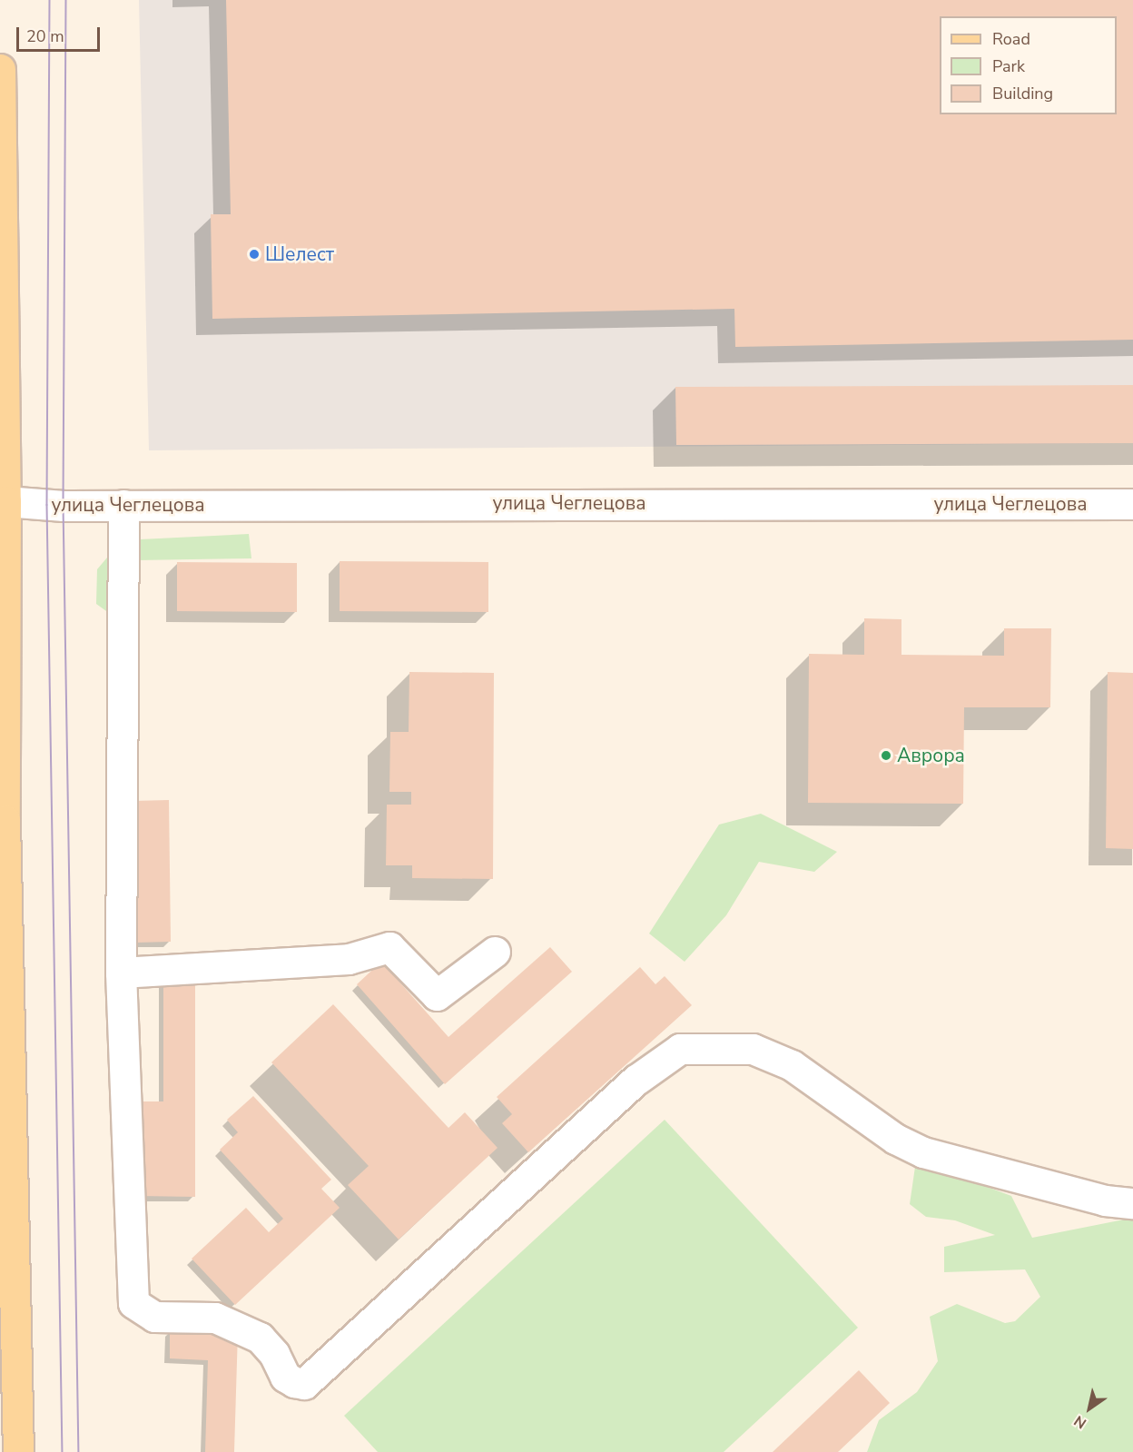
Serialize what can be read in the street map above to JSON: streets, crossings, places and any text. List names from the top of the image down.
{
  "streets": {
    "street": ["улица Чеглецова"]
  },
  "places": ["Шелест", "Аврора"],
  "legend": ["Road", "Park", "Building"],
  "scale_bar": "20 m",
  "north": "bottom left"
}
